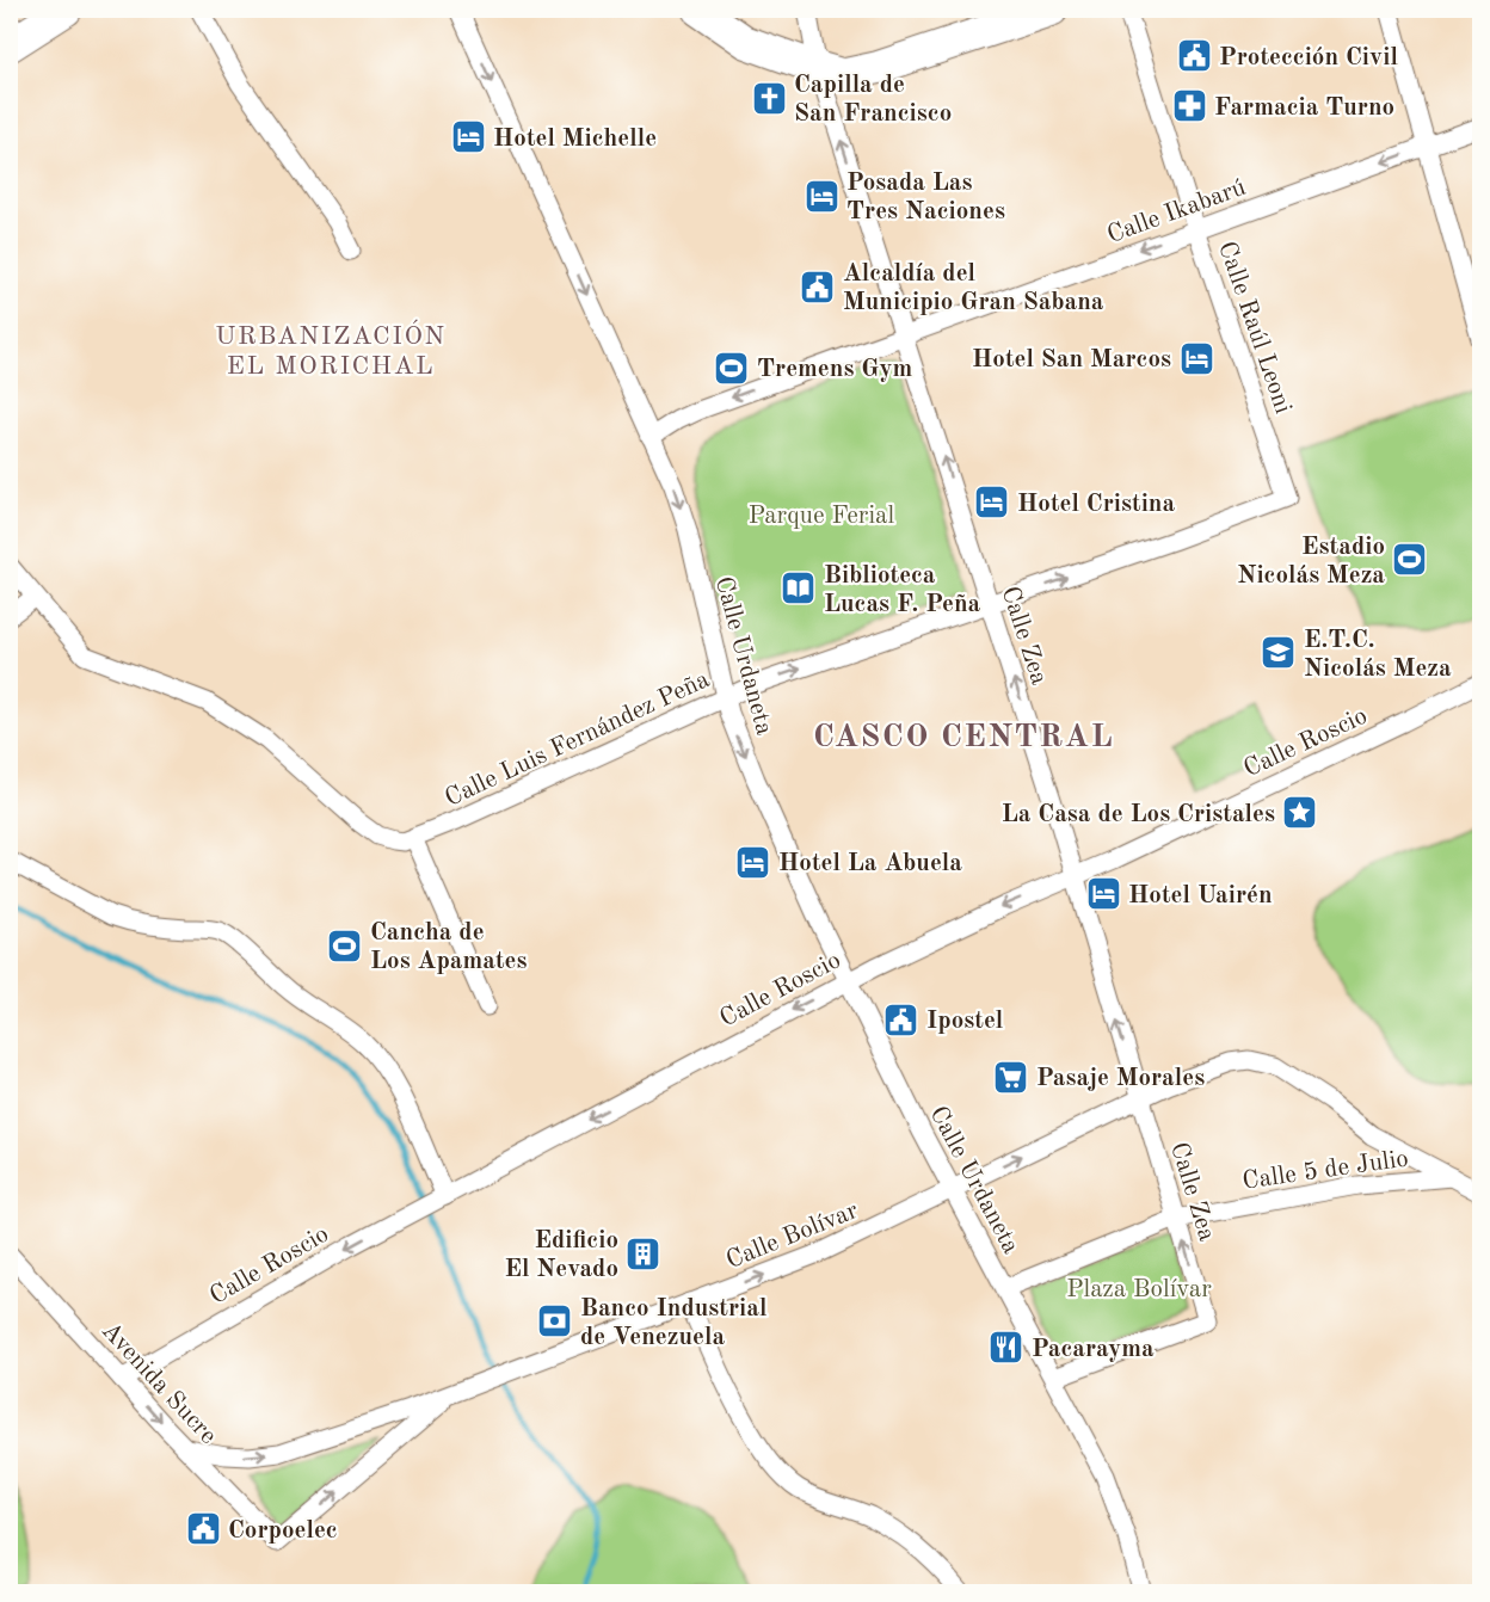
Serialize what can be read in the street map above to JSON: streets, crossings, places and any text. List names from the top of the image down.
{
  "streets": {
    "street": [
      "Calle Ikabarú",
      "Calle Raúl Leoni",
      "Calle Zea",
      "Calle Urdaneta",
      "Calle Luis Fernández Peña",
      "Calle Roscio",
      "Calle 5 de Julio",
      "Calle Bolívar",
      "Avenida Sucre"
    ]
  },
  "crossings": [
    ["Calle Ikabarú", "Calle Raúl Leoni"],
    ["Calle Ikabarú", "Calle Zea"],
    ["Calle Ikabarú", "Calle Urdaneta"],
    ["Calle Raúl Leoni", "Calle Luis Fernández Peña"],
    ["Calle Zea", "Calle Urdaneta"],
    ["Calle Zea", "Calle Luis Fernández Peña"],
    ["Calle Zea", "Calle Roscio"],
    ["Calle Zea", "Calle 5 de Julio"],
    ["Calle Zea", "Calle Bolívar"],
    ["Calle Urdaneta", "Calle Luis Fernández Peña"],
    ["Calle Urdaneta", "Calle Roscio"],
    ["Calle Urdaneta", "Calle 5 de Julio"],
    ["Calle Urdaneta", "Calle Bolívar"],
    ["Calle Roscio", "Avenida Sucre"],
    ["Calle 5 de Julio", "Calle Bolívar"],
    ["Calle Bolívar", "Avenida Sucre"]
  ],
  "one_way": [
    "Calle Ikabarú",
    "Calle Zea",
    "Calle Urdaneta",
    "Calle Luis Fernández Peña",
    "Calle Roscio",
    "Calle Bolívar"
  ],
  "districts": ["URBANIZACIÓN EL MORICHAL", "CASCO CENTRAL"],
  "parks": ["Parque Ferial", "Plaza Bolívar"],
  "places": {
    "public building": [
      "Protección Civil",
      "Alcaldía del Municipio Gran Sabana",
      "Ipostel",
      "Corpoelec"
    ],
    "church": ["Capilla de San Francisco"],
    "pharmacy": ["Farmacia Turno"],
    "hotel": [
      "Hotel Michelle",
      "Posada Las Tres Naciones",
      "Hotel San Marcos",
      "Hotel Cristina",
      "Hotel La Abuela",
      "Hotel Uairén"
    ],
    "sports": ["Tremens Gym", "Estadio Nicolás Meza", "Cancha de Los Apamates"],
    "library": ["Biblioteca Lucas F. Peña"],
    "school or university": ["E.T.C. Nicolás Meza"],
    "place": ["La Casa de Los Cristales"],
    "supermarket": ["Pasaje Morales"],
    "building": ["Edificio El Nevado"],
    "bank": ["Banco Industrial de Venezuela"],
    "restaurant": ["Pacarayma"]
  }
}
